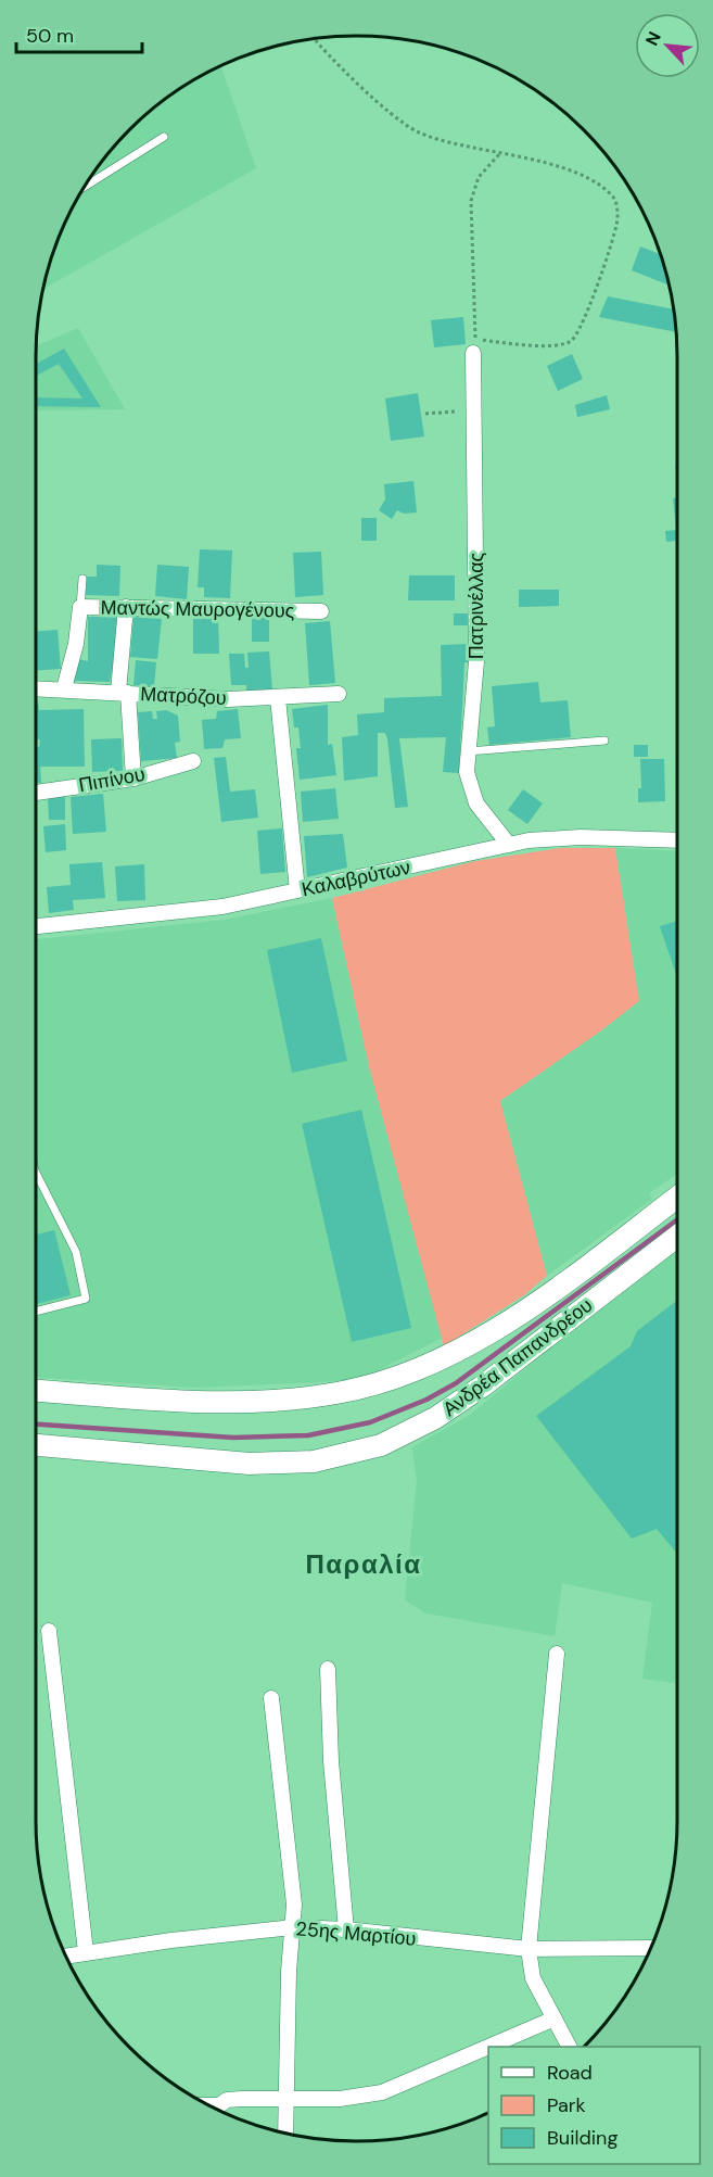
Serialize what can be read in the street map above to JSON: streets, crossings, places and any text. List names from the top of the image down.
{
  "streets": {
    "main road": ["Ανδρέα Παπανδρέου"],
    "street": [
      "Πατρινέλλας",
      "Μαντώς Μαυρογένους",
      "Ματρόζου",
      "Πιπίνου",
      "Καλαβρύτων",
      "25ης Μαρτίου"
    ]
  },
  "crossings": [
    ["Πατρινέλλας", "Καλαβρύτων"],
    ["Μαντώς Μαυρογένους", "Ματρόζου"]
  ],
  "districts": ["Παραλία"],
  "legend": ["Road", "Park", "Building"],
  "scale_bar": "50 m",
  "north": "top left"
}
